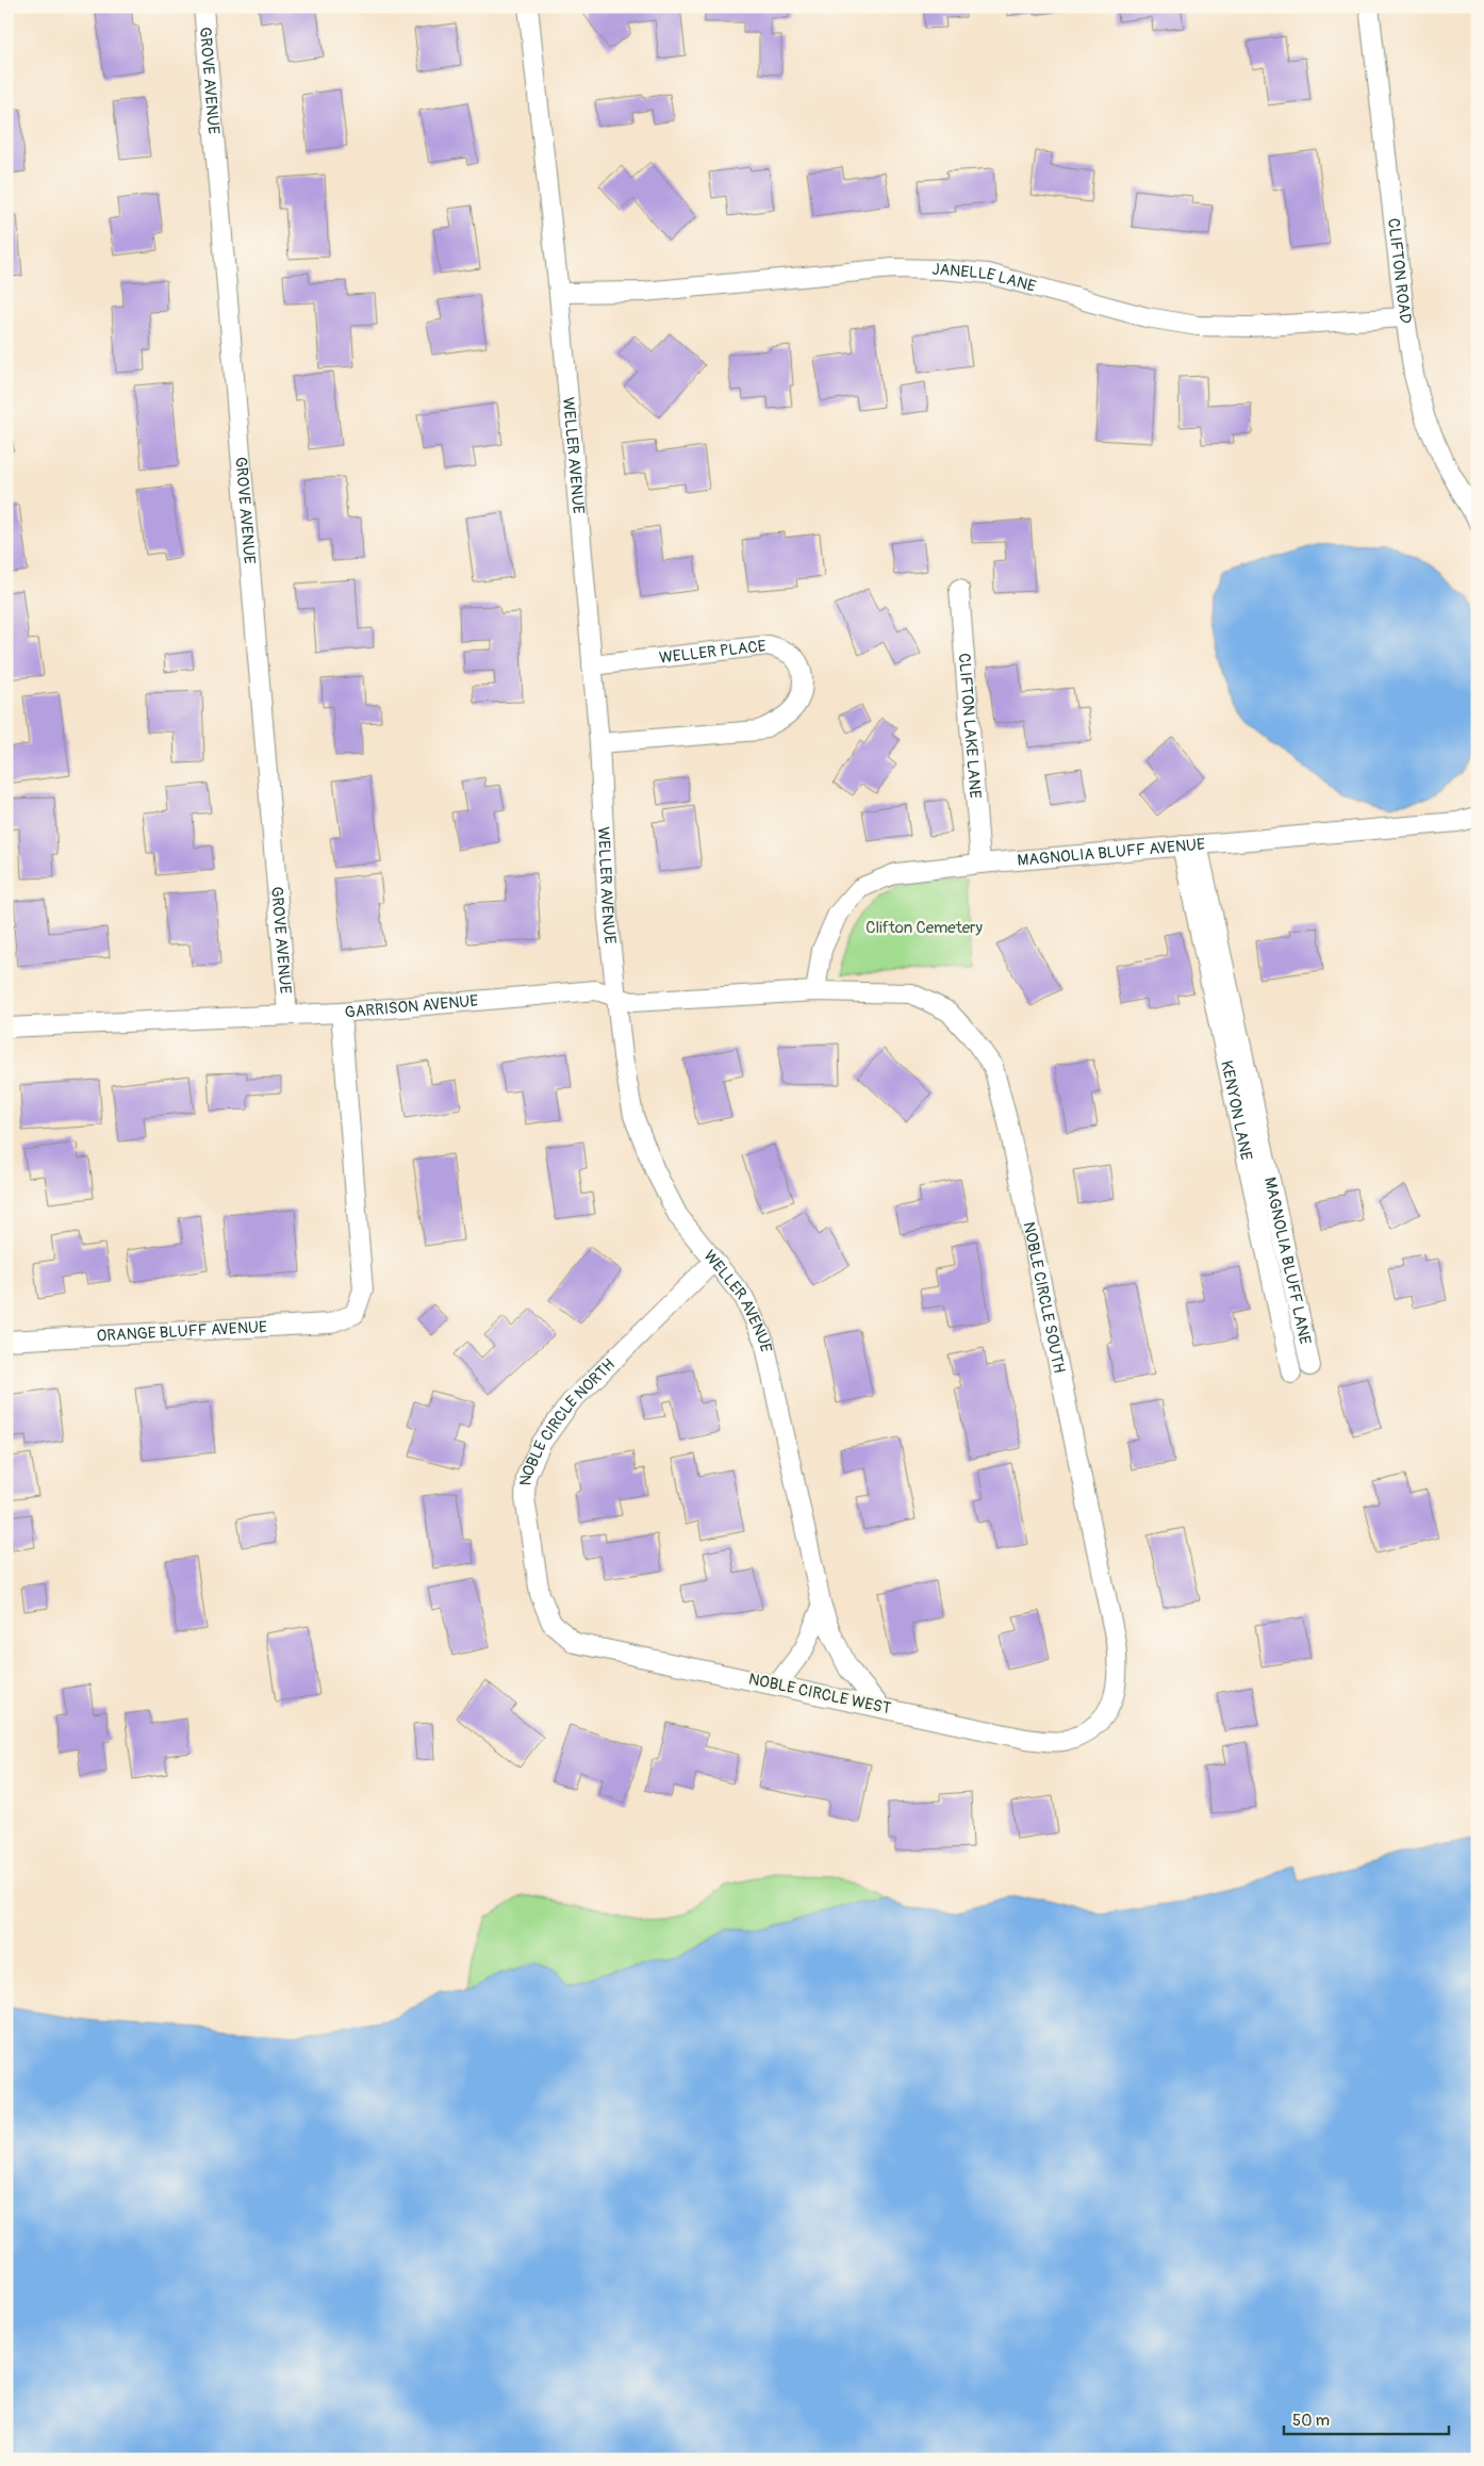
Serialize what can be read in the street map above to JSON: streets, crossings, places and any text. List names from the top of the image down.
{
  "streets": {
    "street": [
      "GROVE AVENUE",
      "CLIFTON ROAD",
      "JANELLE LANE",
      "WELLER AVENUE",
      "WELLER PLACE",
      "CLIFTON LAKE LANE",
      "MAGNOLIA BLUFF AVENUE",
      "GARRISON AVENUE",
      "KENYON LANE",
      "MAGNOLIA BLUFF LANE",
      "NOBLE CIRCLE SOUTH",
      "ORANGE BLUFF AVENUE",
      "NOBLE CIRCLE NORTH",
      "NOBLE CIRCLE WEST"
    ]
  },
  "crossings": [
    ["GROVE AVENUE", "GARRISON AVENUE"],
    ["CLIFTON ROAD", "JANELLE LANE"],
    ["JANELLE LANE", "WELLER AVENUE"],
    ["WELLER AVENUE", "WELLER PLACE"],
    ["WELLER AVENUE", "GARRISON AVENUE"],
    ["WELLER AVENUE", "NOBLE CIRCLE NORTH"],
    ["WELLER AVENUE", "NOBLE CIRCLE WEST"],
    ["CLIFTON LAKE LANE", "MAGNOLIA BLUFF AVENUE"],
    ["MAGNOLIA BLUFF AVENUE", "GARRISON AVENUE"],
    ["MAGNOLIA BLUFF AVENUE", "KENYON LANE"],
    ["MAGNOLIA BLUFF AVENUE", "MAGNOLIA BLUFF LANE"],
    ["MAGNOLIA BLUFF AVENUE", "NOBLE CIRCLE SOUTH"],
    ["GARRISON AVENUE", "NOBLE CIRCLE SOUTH"],
    ["GARRISON AVENUE", "ORANGE BLUFF AVENUE"],
    ["KENYON LANE", "MAGNOLIA BLUFF LANE"],
    ["NOBLE CIRCLE SOUTH", "NOBLE CIRCLE WEST"],
    ["NOBLE CIRCLE NORTH", "NOBLE CIRCLE WEST"]
  ],
  "parks": ["Clifton Cemetery"],
  "scale_bar": "50 m"
}
